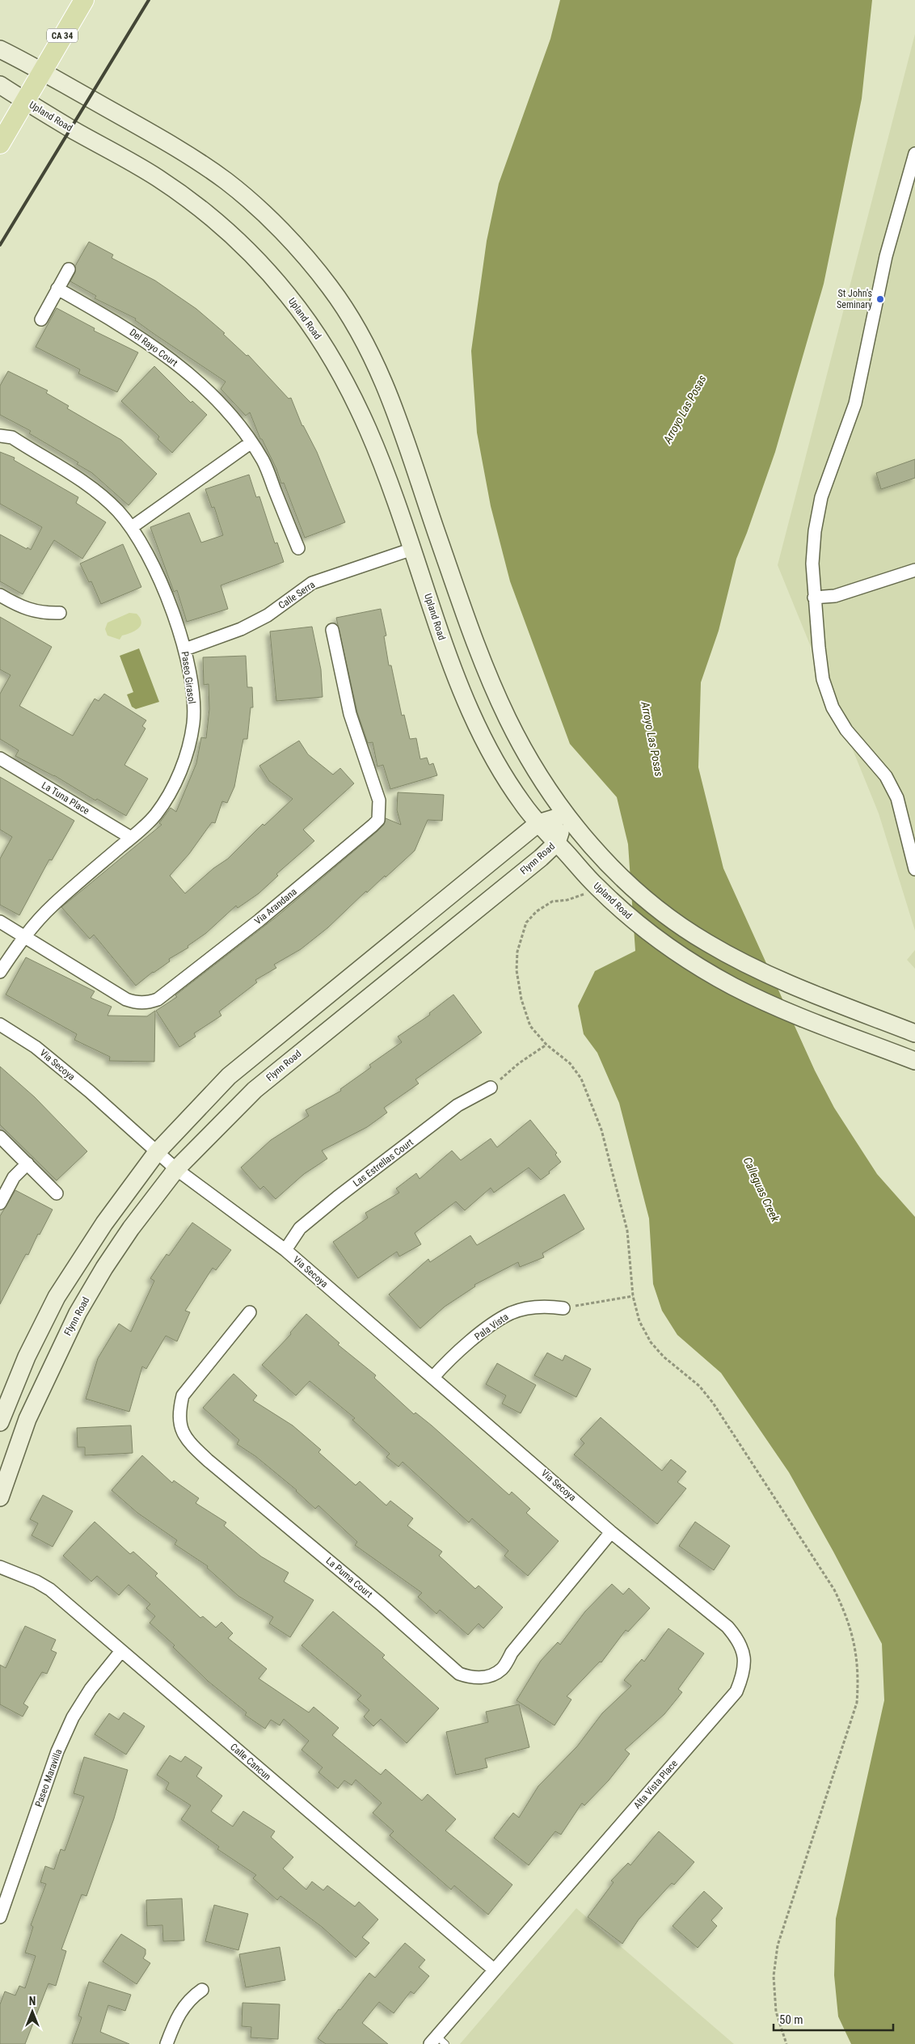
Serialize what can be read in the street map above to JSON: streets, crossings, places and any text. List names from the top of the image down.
{
  "streets": {
    "main road": ["CA 34", "Upland Road", "Flynn Road"],
    "street": [
      "Del Rayo Court",
      "Calle Serra",
      "Paseo Girasol",
      "La Tuna Place",
      "Via Arandana",
      "Via Secoya",
      "Las Estrellas Court",
      "Pala Vista",
      "La Puma Court",
      "Calle Cancun",
      "Paseo Maravilla",
      "Alta Vista Place"
    ]
  },
  "crossings": [
    ["CA 34", "Upland Road"],
    ["Upland Road", "Calle Serra"],
    ["Upland Road", "Flynn Road"],
    ["Calle Serra", "Paseo Girasol"],
    ["Paseo Girasol", "La Tuna Place"],
    ["Paseo Girasol", "Via Arandana"],
    ["Flynn Road", "Via Secoya"],
    ["Via Secoya", "Las Estrellas Court"],
    ["Via Secoya", "Pala Vista"],
    ["Via Secoya", "La Puma Court"],
    ["Via Secoya", "Alta Vista Place"],
    ["La Puma Court", "Alta Vista Place"],
    ["Calle Cancun", "Paseo Maravilla"],
    ["Calle Cancun", "Alta Vista Place"]
  ],
  "water": ["Arroyo Las Posas", "Calleguas Creek"],
  "places": ["St John's Seminary"],
  "scale_bar": "50 m",
  "north": "top"
}
